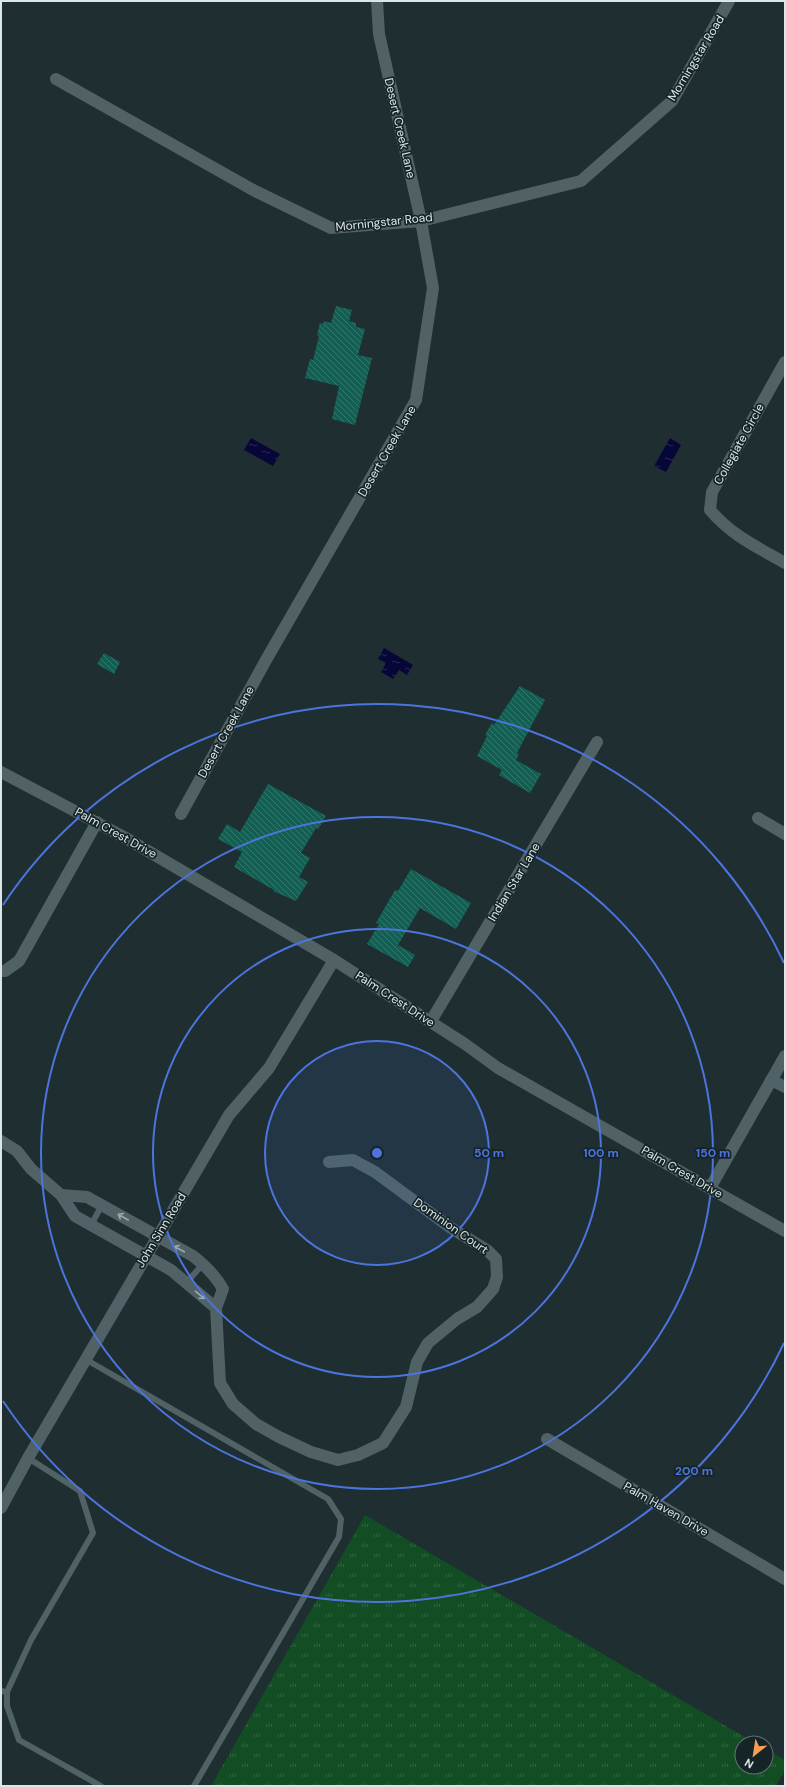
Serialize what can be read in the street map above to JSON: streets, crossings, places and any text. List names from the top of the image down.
{
  "streets": {
    "street": [
      "Morningstar Road",
      "Desert Creek Lane",
      "Collegiate Circle",
      "Palm Crest Drive",
      "Indian Star Lane",
      "Dominion Court",
      "John Sinn Road",
      "Palm Haven Drive"
    ]
  },
  "crossings": [
    ["Morningstar Road", "Desert Creek Lane"],
    ["Palm Crest Drive", "Indian Star Lane"],
    ["Palm Crest Drive", "John Sinn Road"],
    ["Dominion Court", "John Sinn Road"]
  ],
  "north": "bottom left",
  "rings": [
    "50 m",
    "100 m",
    "150 m",
    "200 m"
  ]
}
